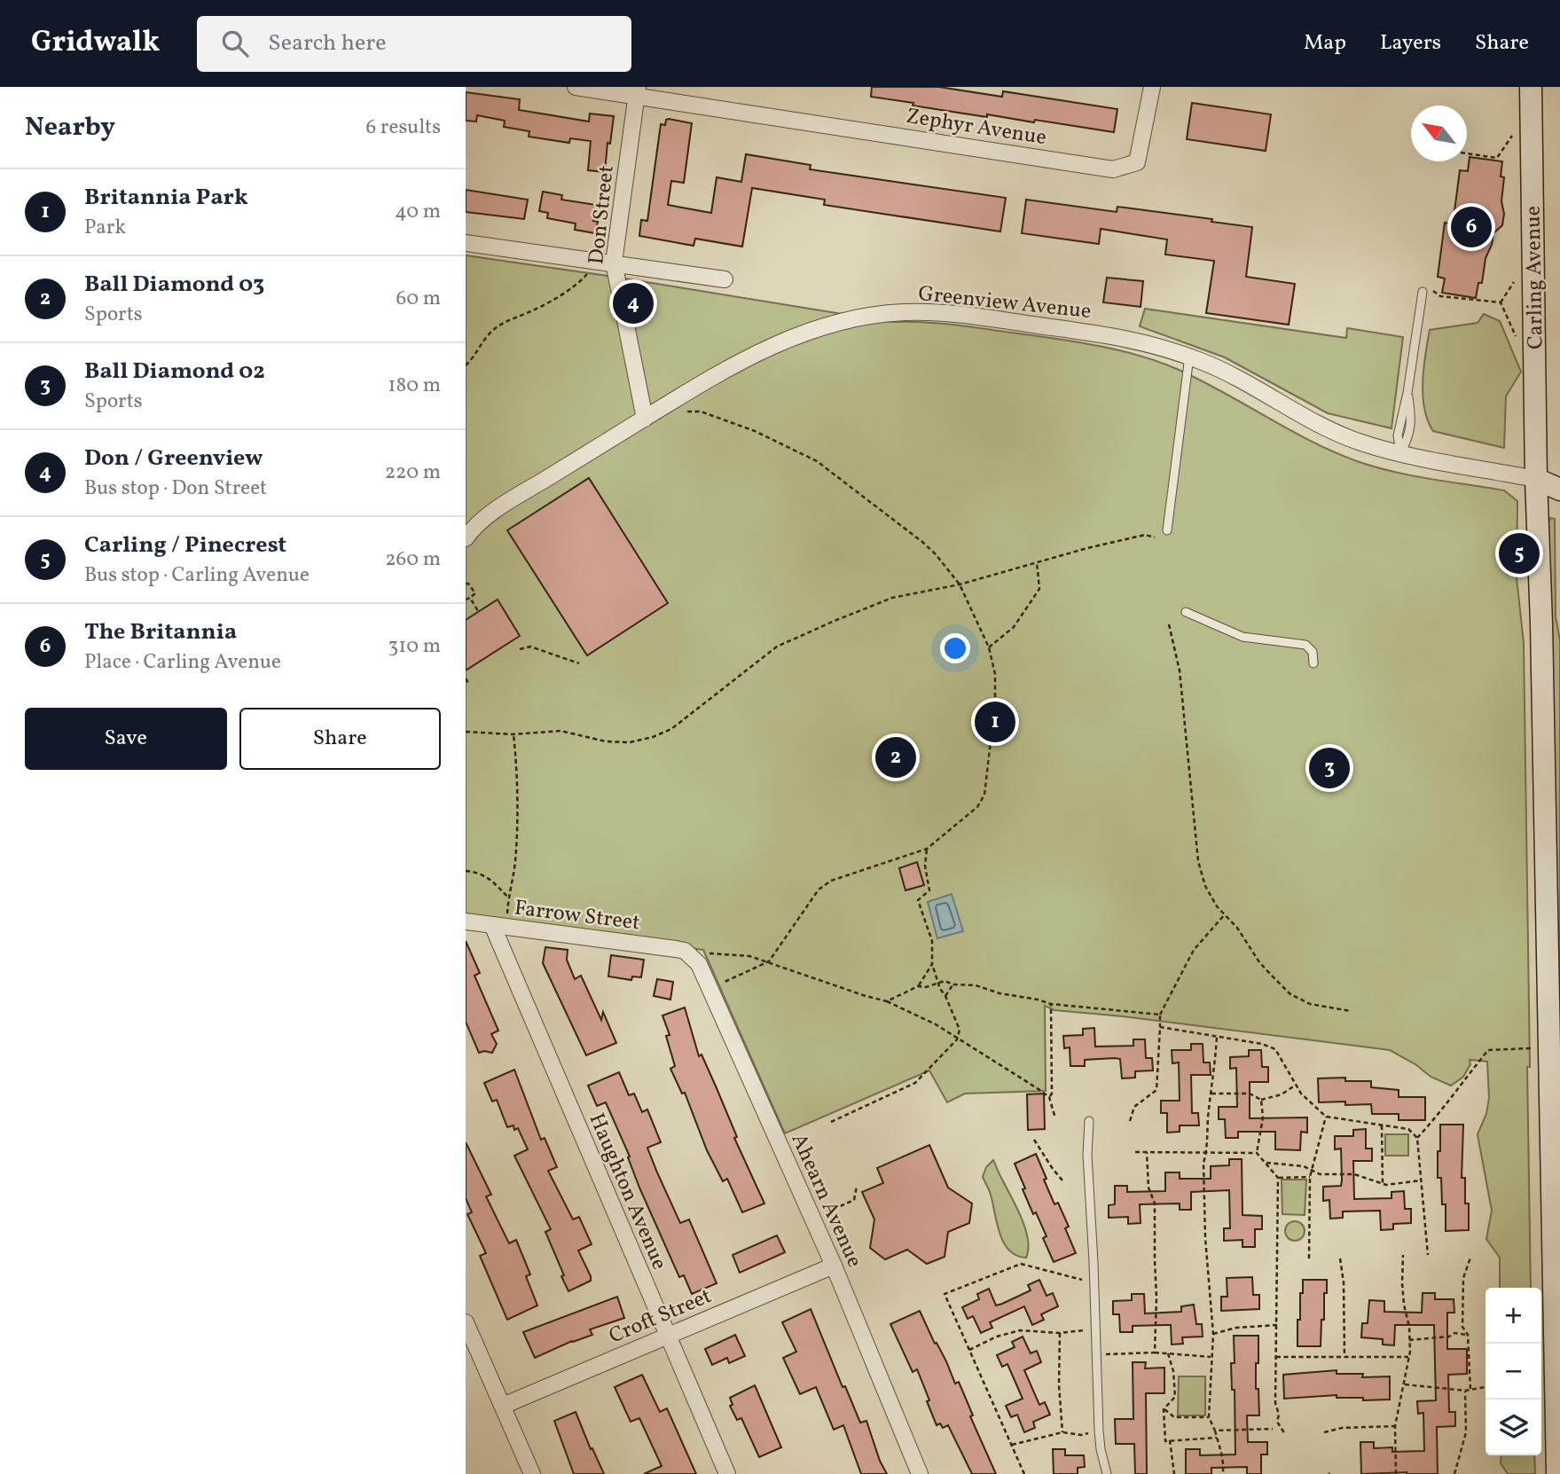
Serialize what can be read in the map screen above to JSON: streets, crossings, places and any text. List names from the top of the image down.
{
  "streets": {
    "main road": ["Carling Avenue"],
    "street": [
      "Zephyr Avenue",
      "Don Street",
      "Greenview Avenue",
      "Farrow Street",
      "Haughton Avenue",
      "Ahearn Avenue",
      "Croft Street"
    ]
  },
  "crossings": [
    ["Zephyr Avenue", "Don Street"],
    ["Don Street", "Greenview Avenue"],
    ["Carling Avenue", "Greenview Avenue"],
    ["Farrow Street", "Haughton Avenue"],
    ["Farrow Street", "Ahearn Avenue"],
    ["Haughton Avenue", "Croft Street"],
    ["Ahearn Avenue", "Croft Street"]
  ],
  "north": "top left",
  "page": {
    "header": "Gridwalk",
    "search": "Search here",
    "nav": ["Map", "Layers", "Share"],
    "heading": ["Nearby", "6 results"],
    "list": [
      {
        "mark": "1",
        "name": "Britannia Park",
        "note": "Park",
        "value": "40 m"
      },
      {
        "mark": "2",
        "name": "Ball Diamond 03",
        "note": "Sports",
        "value": "60 m"
      },
      {
        "mark": "3",
        "name": "Ball Diamond 02",
        "note": "Sports",
        "value": "180 m"
      },
      {
        "mark": "4",
        "name": "Don / Greenview",
        "note": "Bus stop · Don Street",
        "value": "220 m"
      },
      {
        "mark": "5",
        "name": "Carling / Pinecrest",
        "note": "Bus stop · Carling Avenue",
        "value": "260 m"
      },
      {
        "mark": "6",
        "name": "The Britannia",
        "note": "Place · Carling Avenue",
        "value": "310 m"
      }
    ],
    "pins": [
      "6",
      "4",
      "5",
      "1",
      "2",
      "3"
    ],
    "buttons": ["Save", "Share"],
    "map_buttons": ["+", "−"]
  }
}
